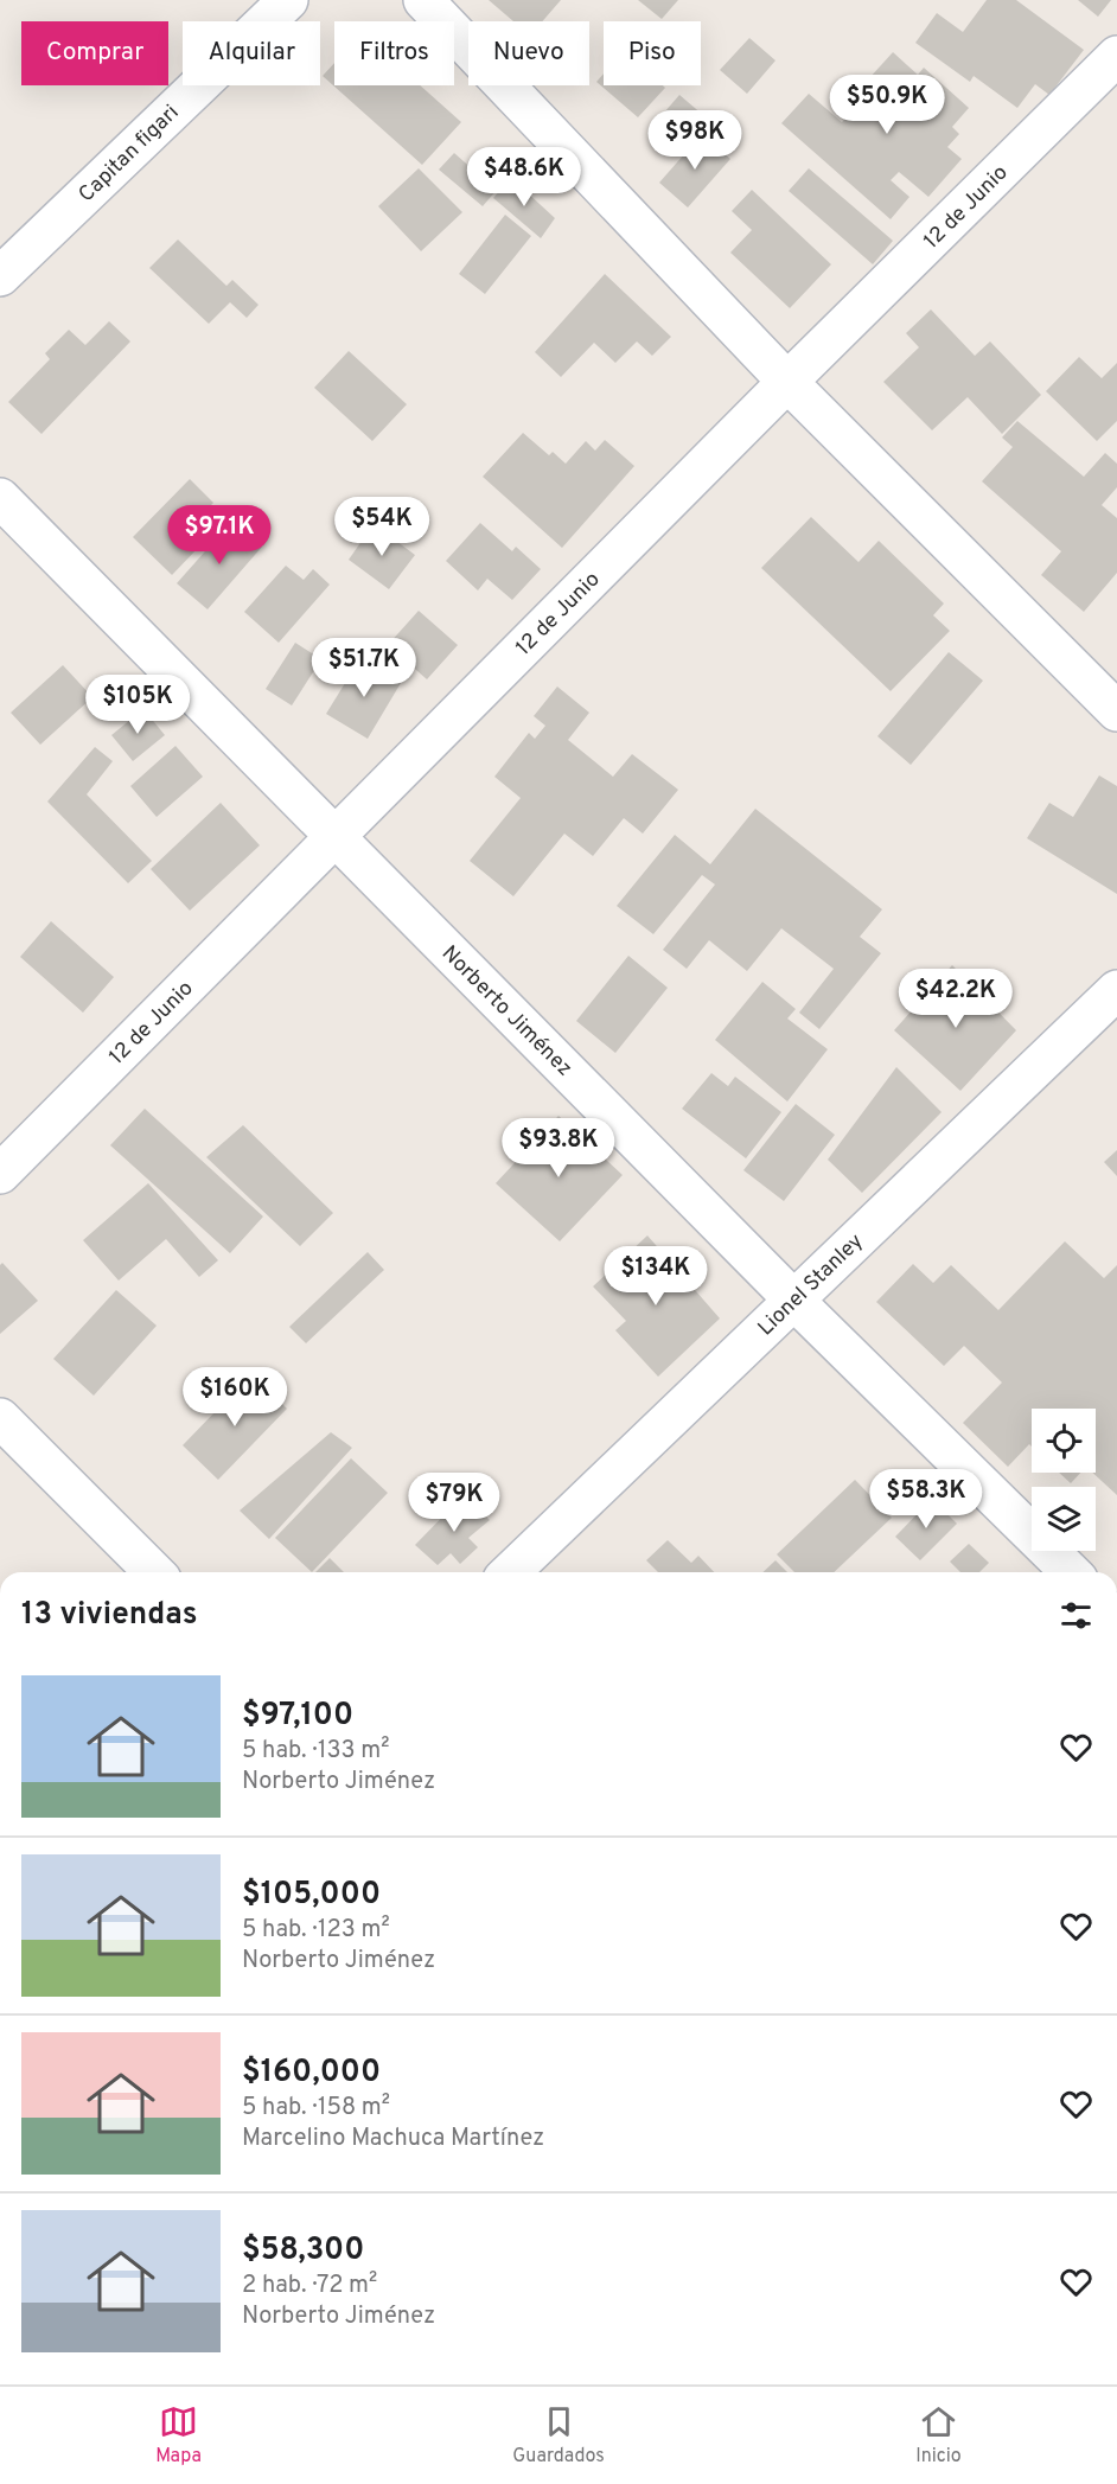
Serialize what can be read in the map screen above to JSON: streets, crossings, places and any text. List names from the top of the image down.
{
  "streets": {
    "street": [
      "Capitan figari",
      "12 de Junio",
      "Norberto Jiménez",
      "Lionel Stanley"
    ]
  },
  "crossings": [
    ["12 de Junio", "Norberto Jiménez"],
    ["Norberto Jiménez", "Lionel Stanley"]
  ],
  "page": {
    "chip": [
      "Comprar",
      "Alquilar",
      "Filtros",
      "Nuevo",
      "Piso"
    ],
    "price": [
      "$50.9K",
      "$98K",
      "$48.6K",
      "$54K",
      "$97.1K",
      "$51.7K",
      "$105K",
      "$42.2K",
      "$93.8K",
      "$134K",
      "$160K",
      "$58.3K",
      "$79K"
    ],
    "heading": "13 viviendas",
    "list": [
      {
        "name": "$97,100",
        "note": "5 hab. · 133 m² · Norberto Jiménez"
      },
      {
        "name": "$105,000",
        "note": "5 hab. · 123 m² · Norberto Jiménez"
      },
      {
        "name": "$160,000",
        "note": "5 hab. · 158 m² · Marcelino Machuca Martínez"
      },
      {
        "name": "$58,300",
        "note": "2 hab. · 72 m² · Norberto Jiménez"
      }
    ],
    "tabs": ["Mapa", "Guardados", "Inicio"]
  }
}
